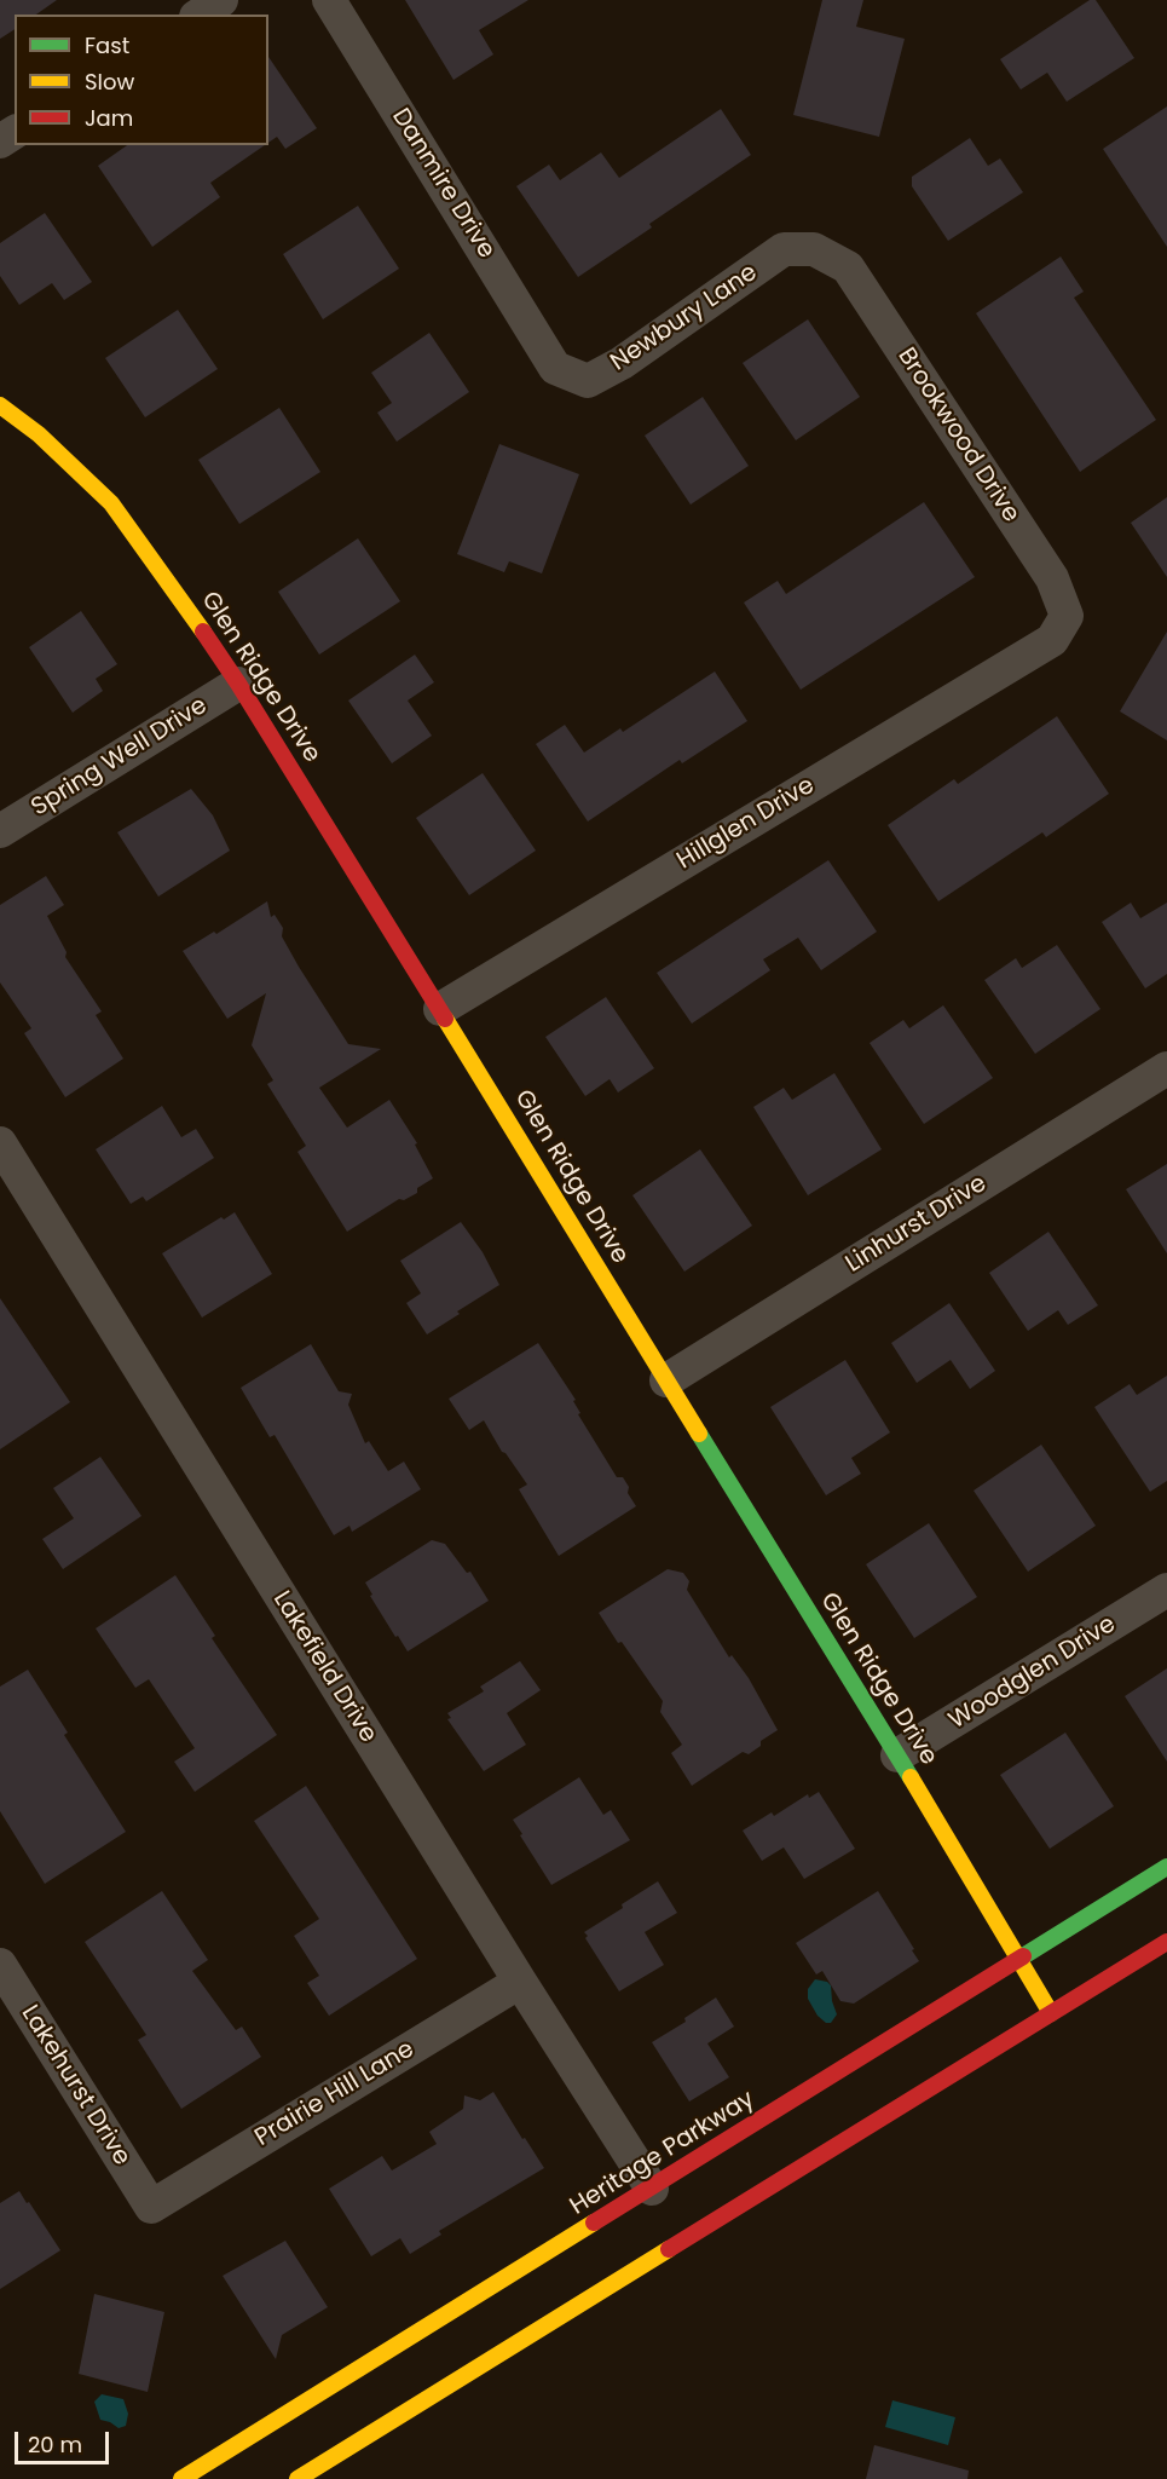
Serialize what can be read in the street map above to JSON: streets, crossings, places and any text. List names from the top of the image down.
{
  "streets": {
    "main road": ["Glen Ridge Drive", "Heritage Parkway"],
    "street": [
      "Danmire Drive",
      "Newbury Lane",
      "Brookwood Drive",
      "Spring Well Drive",
      "Hillglen Drive",
      "Linhurst Drive",
      "Lakefield Drive",
      "Woodglen Drive",
      "Lakehurst Drive",
      "Prairie Hill Lane"
    ]
  },
  "crossings": [
    ["Danmire Drive", "Newbury Lane"],
    ["Newbury Lane", "Brookwood Drive"],
    ["Brookwood Drive", "Hillglen Drive"],
    ["Glen Ridge Drive", "Spring Well Drive"],
    ["Glen Ridge Drive", "Hillglen Drive"],
    ["Glen Ridge Drive", "Linhurst Drive"],
    ["Glen Ridge Drive", "Woodglen Drive"],
    ["Glen Ridge Drive", "Heritage Parkway"],
    ["Lakefield Drive", "Prairie Hill Lane"],
    ["Lakefield Drive", "Heritage Parkway"],
    ["Lakehurst Drive", "Prairie Hill Lane"]
  ],
  "legend": ["Fast", "Slow", "Jam"],
  "scale_bar": "20 m"
}
